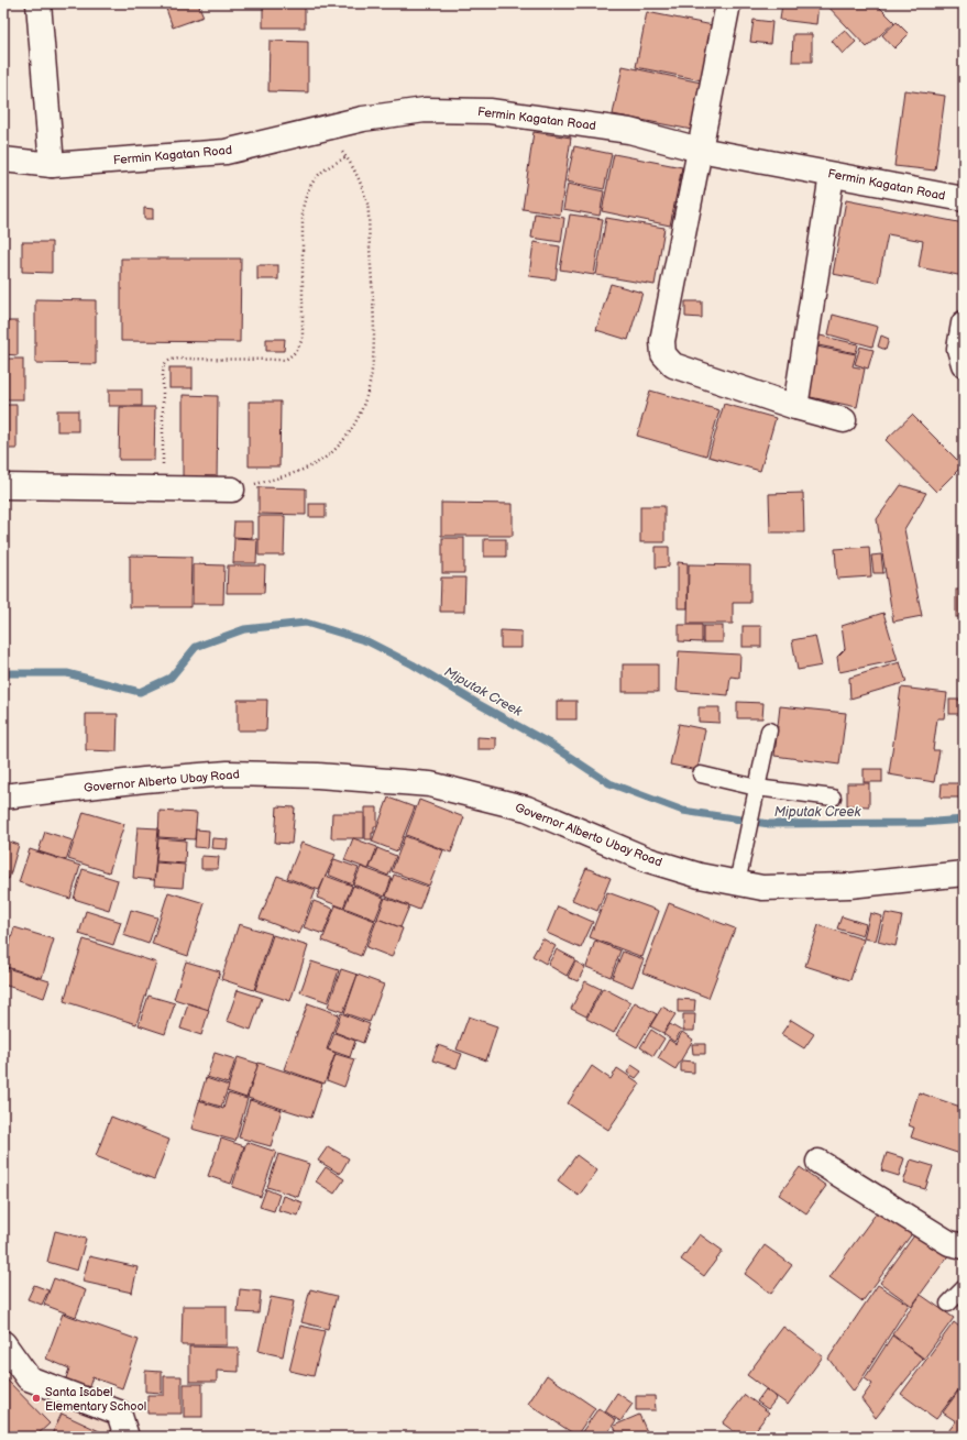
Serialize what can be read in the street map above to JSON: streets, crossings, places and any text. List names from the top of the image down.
{
  "streets": {
    "street": ["Fermin Kagatan Road", "Governor Alberto Ubay Road"]
  },
  "water": ["Miputak Creek"],
  "places": ["Santa Isabel Elementary School"]
}
